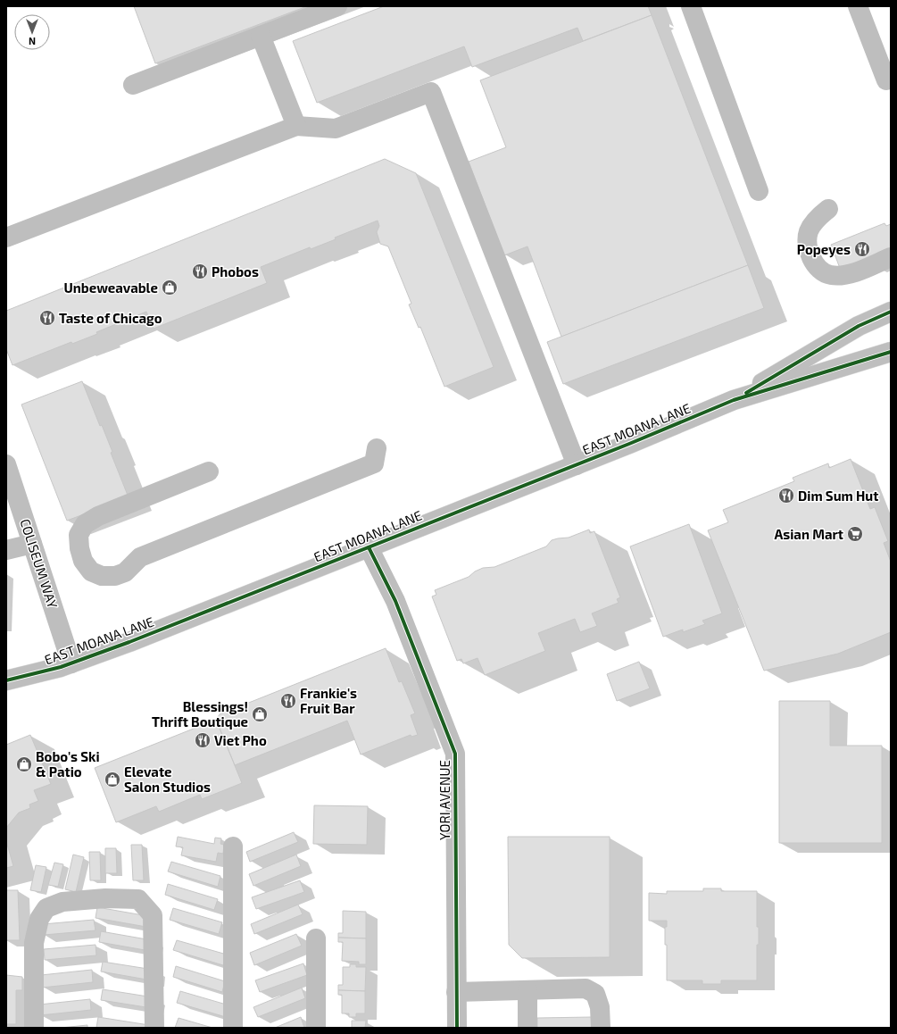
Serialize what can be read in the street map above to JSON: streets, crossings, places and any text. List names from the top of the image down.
{
  "streets": {
    "main road": ["EAST MOANA LANE", "COLISEUM WAY", "YORI AVENUE"]
  },
  "crossings": [
    ["EAST MOANA LANE", "COLISEUM WAY"],
    ["EAST MOANA LANE", "YORI AVENUE"]
  ],
  "places": {
    "restaurant": [
      "Popeyes",
      "Phobos",
      "Taste of Chicago",
      "Dim Sum Hut",
      "Frankie's Fruit Bar",
      "Viet Pho"
    ],
    "shop": [
      "Unbeweavable",
      "Blessings! Thrift Boutique",
      "Bobo's Ski & Patio",
      "Elevate Salon Studios"
    ],
    "supermarket": ["Asian Mart"]
  },
  "north": "bottom"
}
